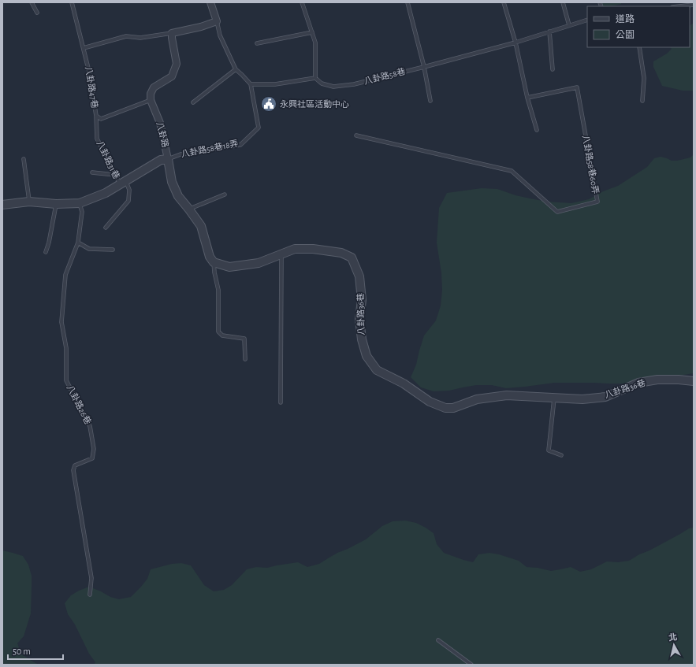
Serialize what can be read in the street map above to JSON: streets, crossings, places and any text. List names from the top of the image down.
{
  "streets": {
    "street": ["八卦路", "八卦路36巷"],
    "lane": [
      "八卦路58巷",
      "八卦路47巷",
      "八卦路58巷18弄",
      "八卦路31巷",
      "八卦路58巷60弄",
      "八卦路26巷"
    ]
  },
  "crossings": [
    ["八卦路47巷", "八卦路"],
    ["八卦路47巷", "八卦路31巷"],
    ["八卦路", "八卦路58巷18弄"],
    ["八卦路", "八卦路31巷"],
    ["八卦路", "八卦路26巷"]
  ],
  "places": {
    "public building": ["永興社區活動中心"]
  },
  "legend": ["道路", "公園"],
  "scale_bar": "50 m",
  "north": "top"
}
